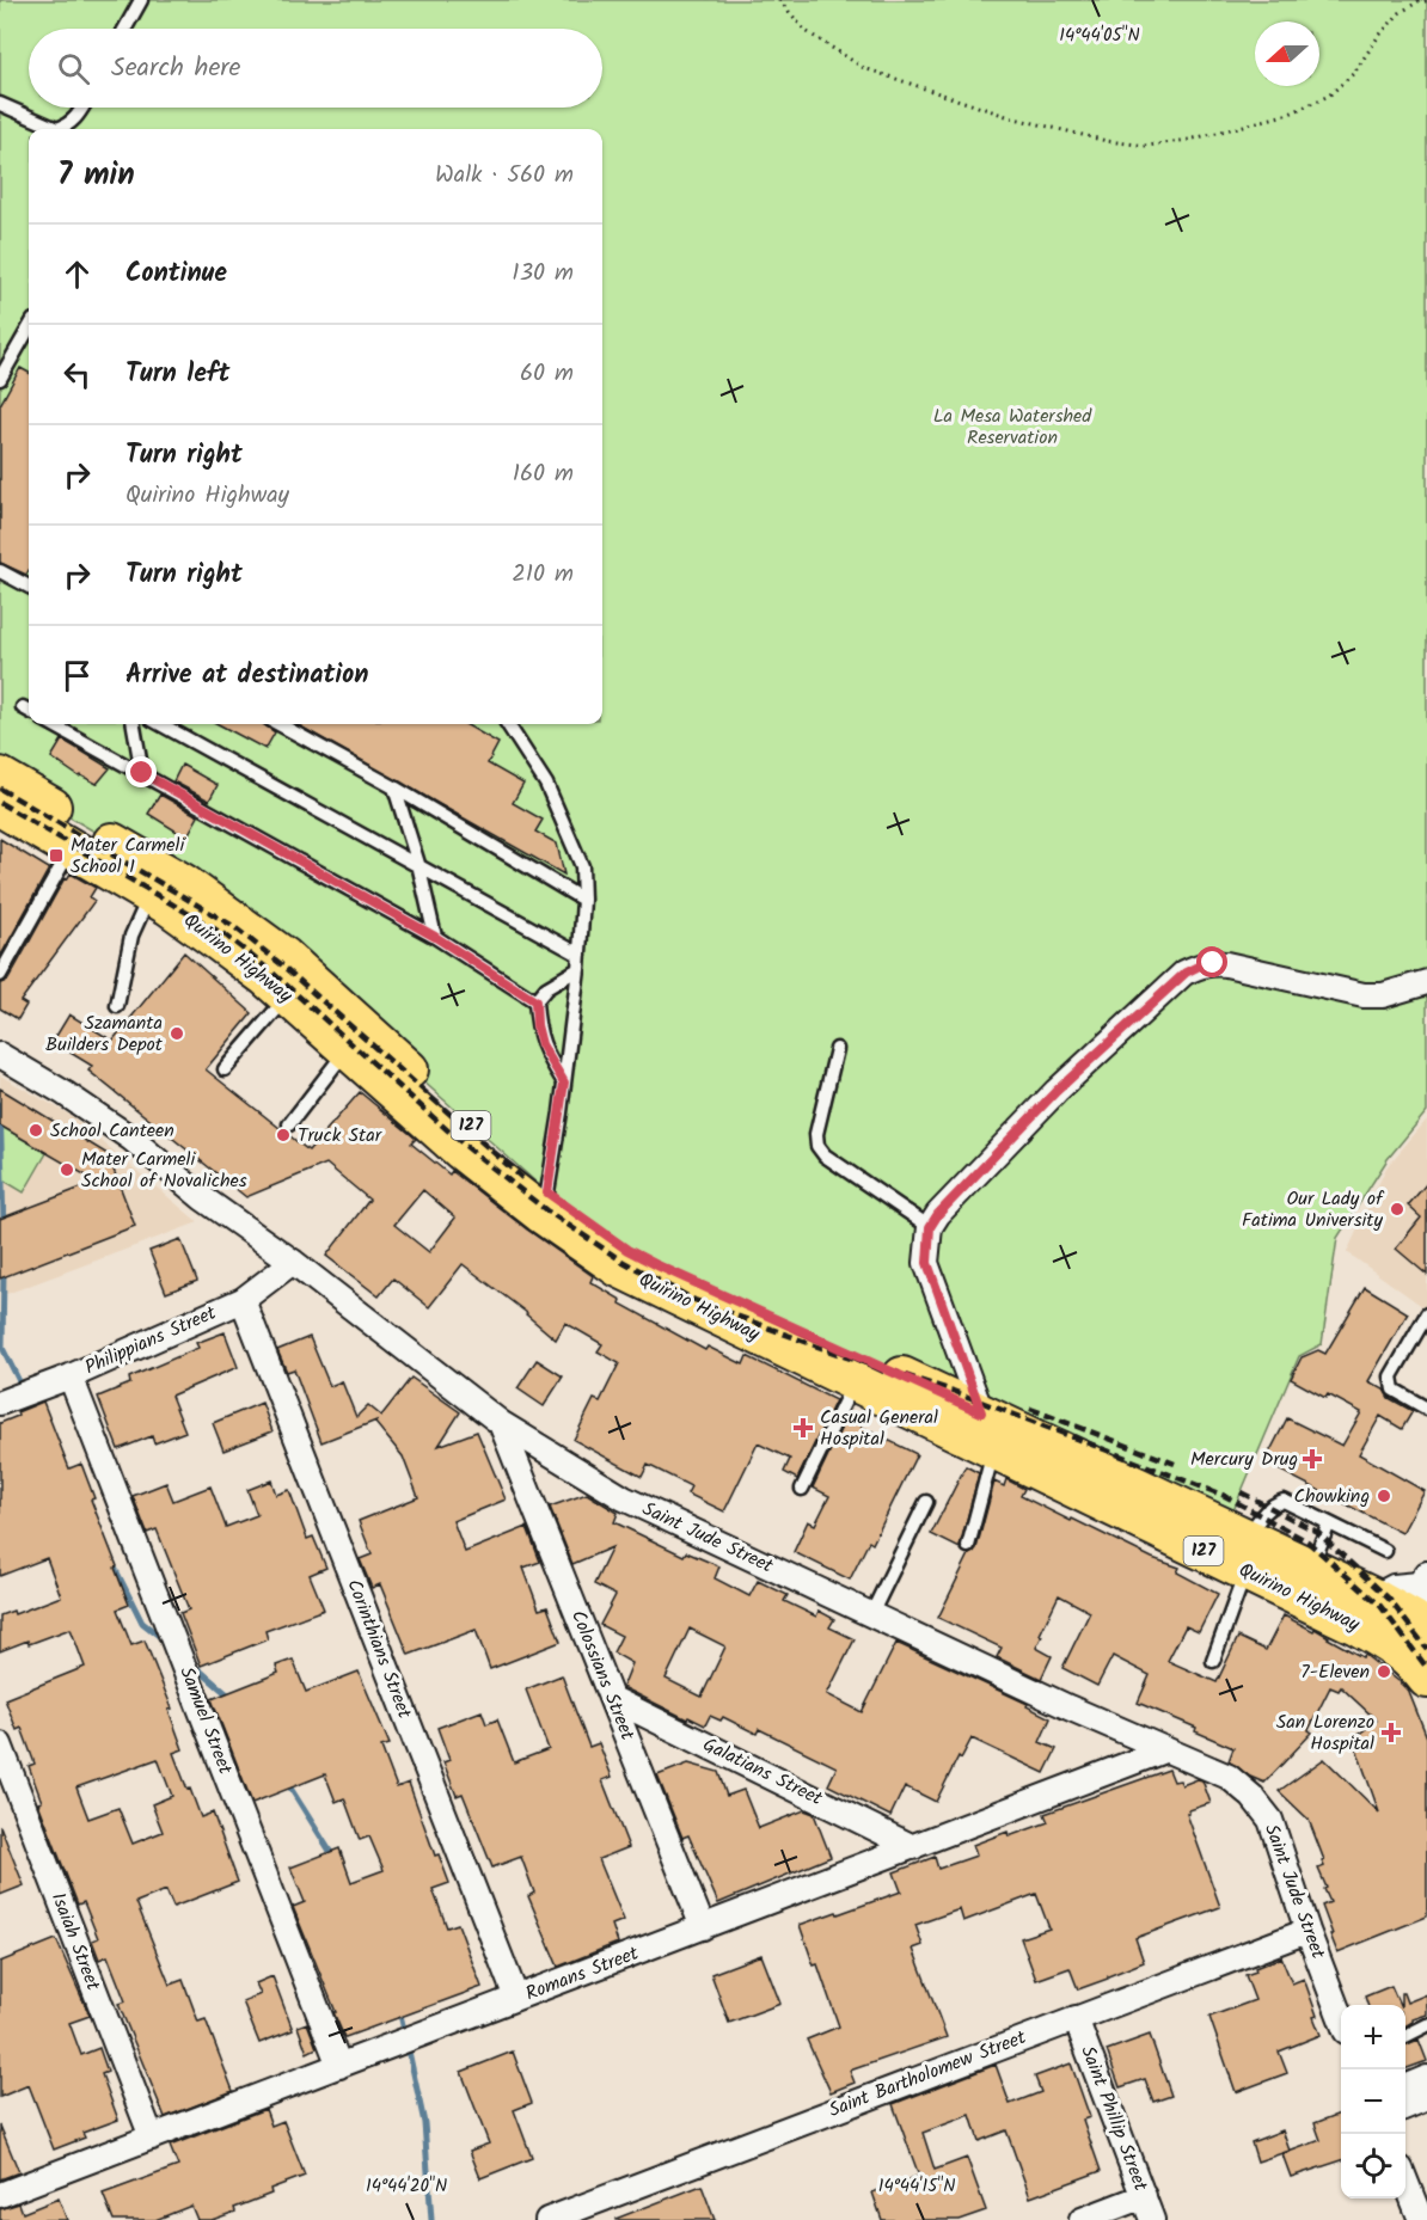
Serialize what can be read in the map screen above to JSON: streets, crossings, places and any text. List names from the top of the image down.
{
  "streets": {
    "main road": ["Quirino Highway", "127"],
    "street": [
      "Philippians Street",
      "Saint Jude Street",
      "Corinthians Street",
      "Colossians Street",
      "Samuel Street",
      "Galatians Street",
      "Isaiah Street",
      "Romans Street",
      "Saint Bartholomew Street",
      "Saint Phillip Street"
    ]
  },
  "crossings": [
    ["Philippians Street", "Saint Jude Street"],
    ["Philippians Street", "Corinthians Street"],
    ["Philippians Street", "Samuel Street"],
    ["Saint Jude Street", "Colossians Street"],
    ["Saint Jude Street", "Romans Street"],
    ["Saint Jude Street", "Saint Bartholomew Street"],
    ["Corinthians Street", "Romans Street"],
    ["Colossians Street", "Galatians Street"],
    ["Colossians Street", "Romans Street"],
    ["Samuel Street", "Romans Street"],
    ["Galatians Street", "Romans Street"],
    ["Isaiah Street", "Romans Street"],
    ["Saint Bartholomew Street", "Saint Phillip Street"]
  ],
  "parks": ["La Mesa Watershed Reservation"],
  "places": {
    "transit": ["Mater Carmeli School 1"],
    "other": [
      "Szamanta Builders Depot",
      "School Canteen",
      "Truck Star",
      "Mater Carmeli School of Novaliches",
      "Our Lady of Fatima University",
      "Chowking",
      "7-Eleven"
    ],
    "health": ["Casual General Hospital", "Mercury Drug", "San Lorenzo Hospital"]
  },
  "north": "left",
  "page": {
    "search": "Search here",
    "heading": ["7 min", "Walk · 560 m"],
    "list": [
      ["Continue", "130 m"],
      ["Turn left", "60 m"],
      ["Turn right", "Quirino Highway", "160 m"],
      ["Turn right", "210 m"],
      "Arrive at destination"
    ],
    "map_buttons": ["+", "−"]
  },
  "coordinates": ["14°44'05\"N", "14°44'20\"N", "14°44'15\"N"]
}
